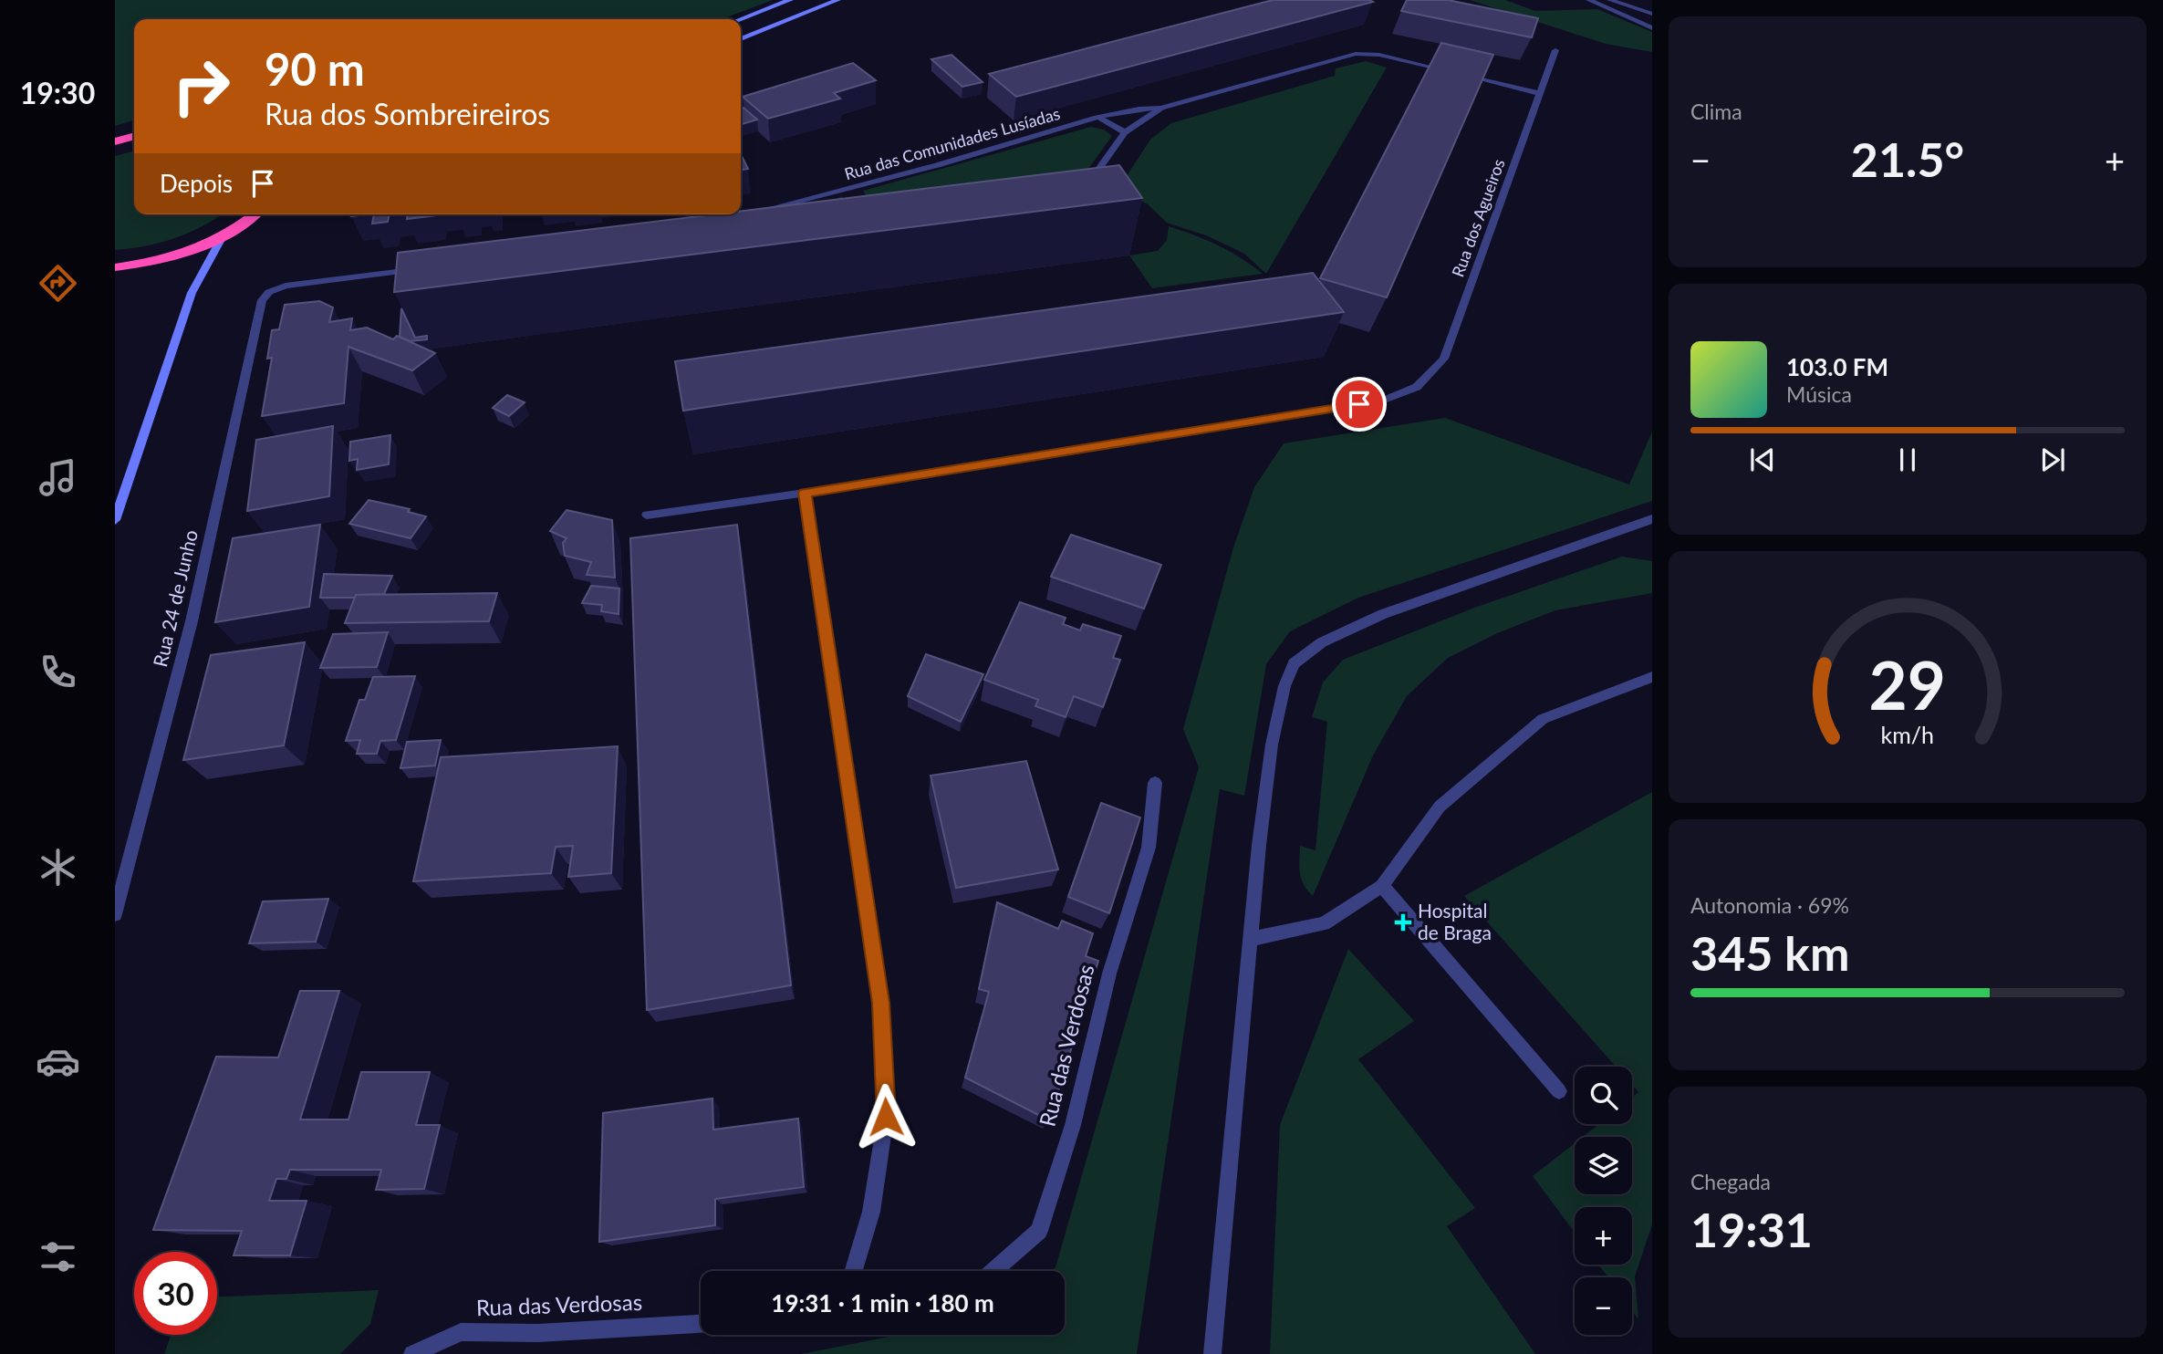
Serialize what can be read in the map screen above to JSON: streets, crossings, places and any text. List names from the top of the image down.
{
  "streets": {
    "street": [
      "Rua das Comunidades Lusíadas",
      "Rua dos Agueiros",
      "Rua 24 de Junho",
      "Rua das Verdosas"
    ]
  },
  "crossings": [
    ["Rua das Comunidades Lusíadas", "Rua dos Agueiros"]
  ],
  "places": {
    "health": ["Hospital de Braga"]
  },
  "page": {
    "tabs": "19:30",
    "tile": [
      "Clima",
      ["Autonomia · 69%", "345 km"],
      ["Chegada", "19:31"]
    ],
    "turn": ["90 m", "Rua dos Sombreireiros"],
    "heat": ["−", "21.5°", "+"],
    "then": "Depois",
    "song": ["103.0 FM", "Música"],
    "map_buttons": ["+", "−"],
    "limit": "30",
    "trip": "19:31 · 1 min · 180 m",
    "gauge": ["29", "km/h"]
  }
}
